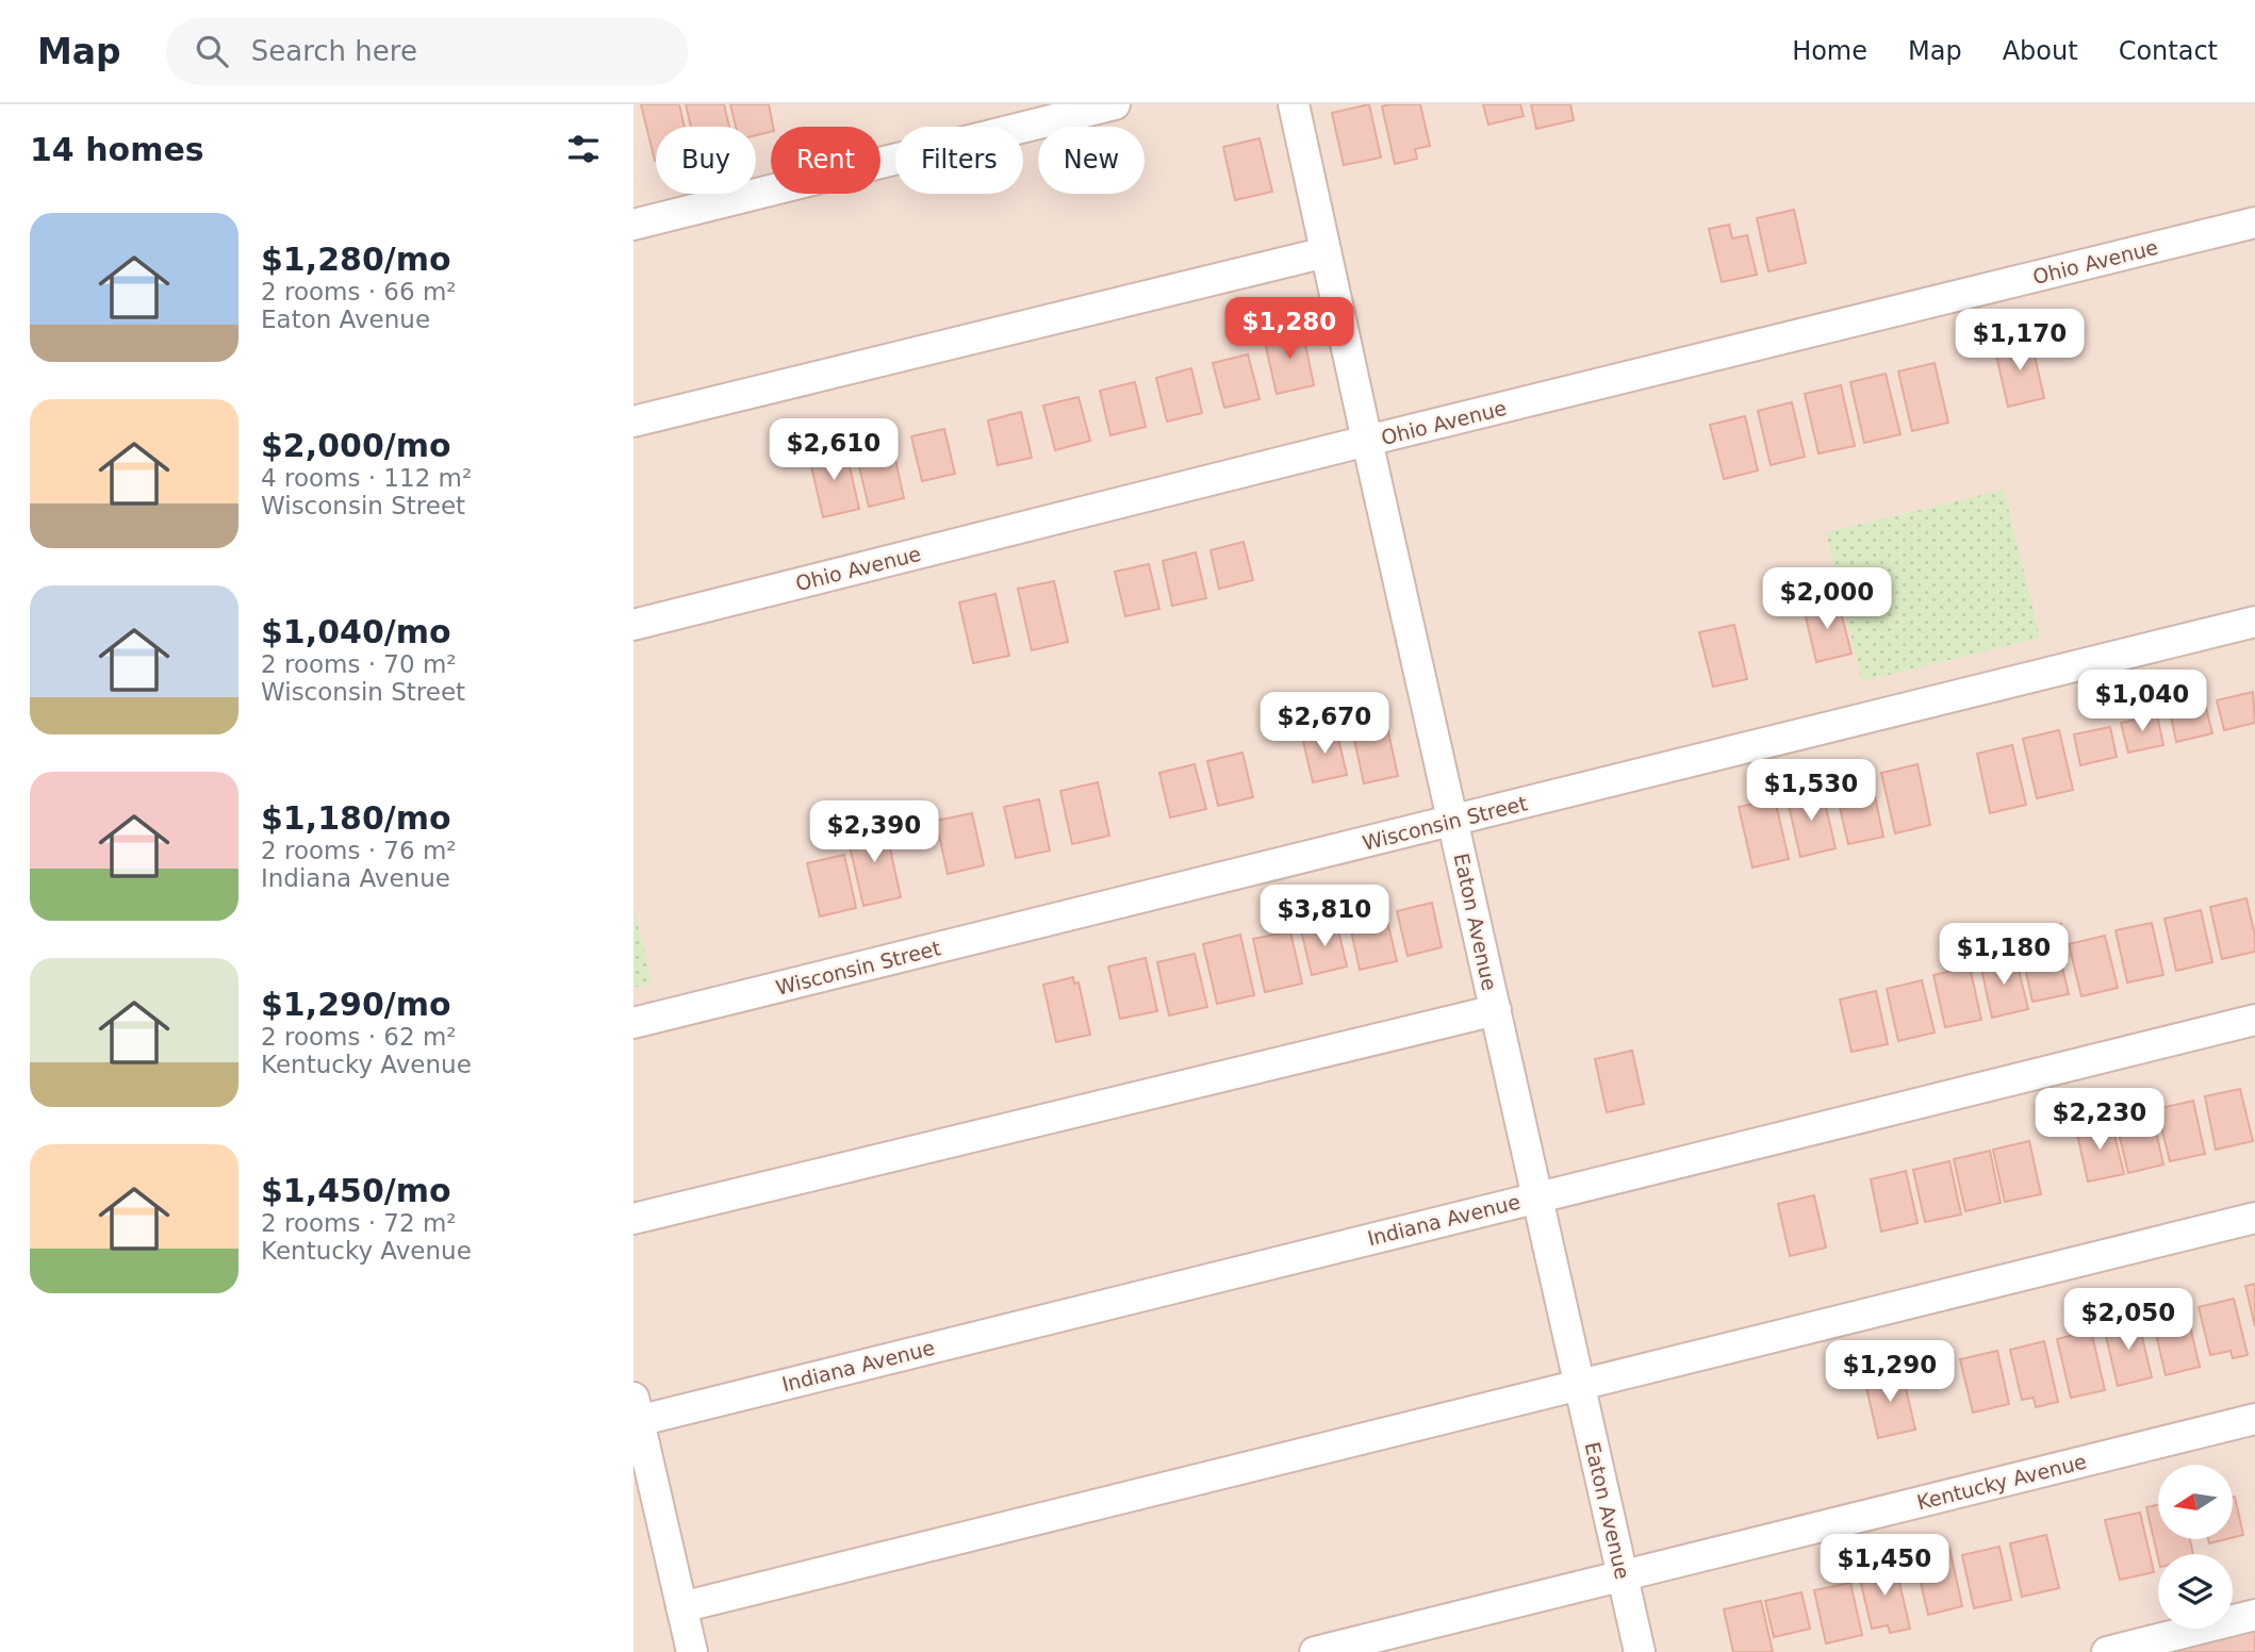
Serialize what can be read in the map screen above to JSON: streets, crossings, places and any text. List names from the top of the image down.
{
  "streets": {
    "street": [
      "Ohio Avenue",
      "Wisconsin Street",
      "Eaton Avenue",
      "Indiana Avenue",
      "Kentucky Avenue"
    ]
  },
  "crossings": [
    ["Ohio Avenue", "Eaton Avenue"],
    ["Wisconsin Street", "Eaton Avenue"],
    ["Eaton Avenue", "Indiana Avenue"],
    ["Eaton Avenue", "Kentucky Avenue"]
  ],
  "north": "left",
  "page": {
    "header": "Map",
    "search": "Search here",
    "nav": [
      "Home",
      "Map",
      "About",
      "Contact"
    ],
    "heading": "14 homes",
    "chip": [
      "Buy",
      "Rent",
      "Filters",
      "New"
    ],
    "list": [
      {
        "name": "$1,280/mo",
        "note": "2 rooms · 66 m² · Eaton Avenue"
      },
      {
        "name": "$2,000/mo",
        "note": "4 rooms · 112 m² · Wisconsin Street"
      },
      {
        "name": "$1,040/mo",
        "note": "2 rooms · 70 m² · Wisconsin Street"
      },
      {
        "name": "$1,180/mo",
        "note": "2 rooms · 76 m² · Indiana Avenue"
      },
      {
        "name": "$1,290/mo",
        "note": "2 rooms · 62 m² · Kentucky Avenue"
      },
      {
        "name": "$1,450/mo",
        "note": "2 rooms · 72 m² · Kentucky Avenue"
      }
    ],
    "price": [
      "$1,280",
      "$1,170",
      "$2,610",
      "$2,000",
      "$1,040",
      "$2,670",
      "$1,530",
      "$2,390",
      "$3,810",
      "$1,180",
      "$2,230",
      "$2,050",
      "$1,290",
      "$1,450"
    ]
  }
}
